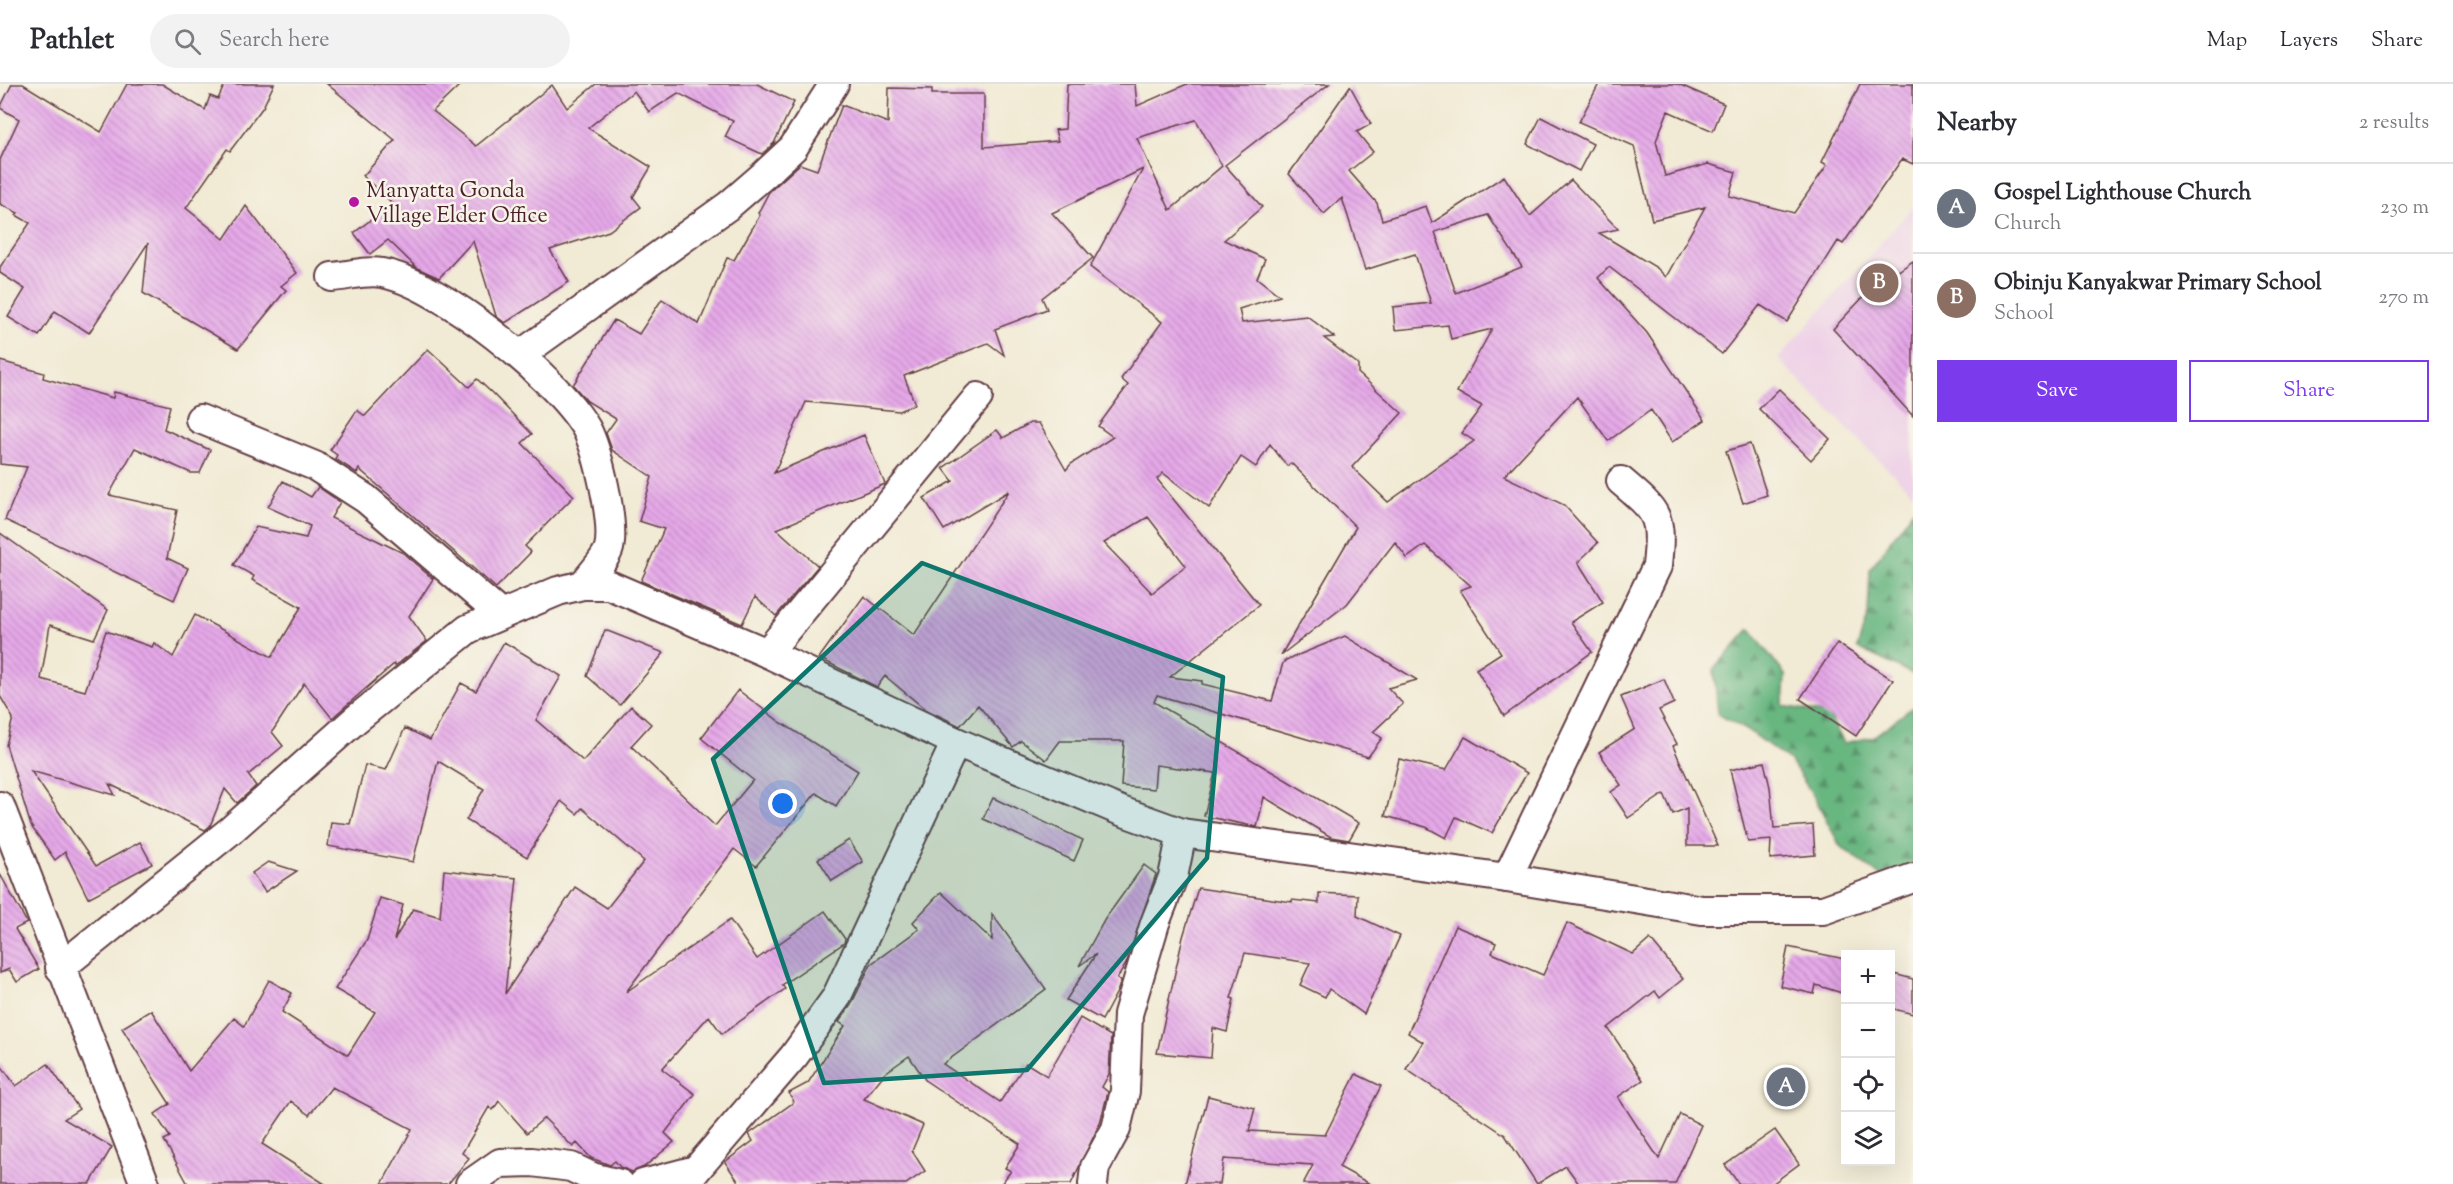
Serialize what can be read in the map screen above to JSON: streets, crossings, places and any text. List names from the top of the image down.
{
  "places": ["Manyatta Gonda Village Elder Office"],
  "page": {
    "header": "Pathlet",
    "search": "Search here",
    "nav": ["Map", "Layers", "Share"],
    "heading": ["Nearby", "2 results"],
    "list": [
      {
        "mark": "A",
        "name": "Gospel Lighthouse Church",
        "note": "Church",
        "value": "230 m"
      },
      {
        "mark": "B",
        "name": "Obinju Kanyakwar Primary School",
        "note": "School",
        "value": "270 m"
      }
    ],
    "pins": ["B", "A"],
    "buttons": ["Save", "Share"],
    "map_buttons": ["+", "−"]
  }
}
